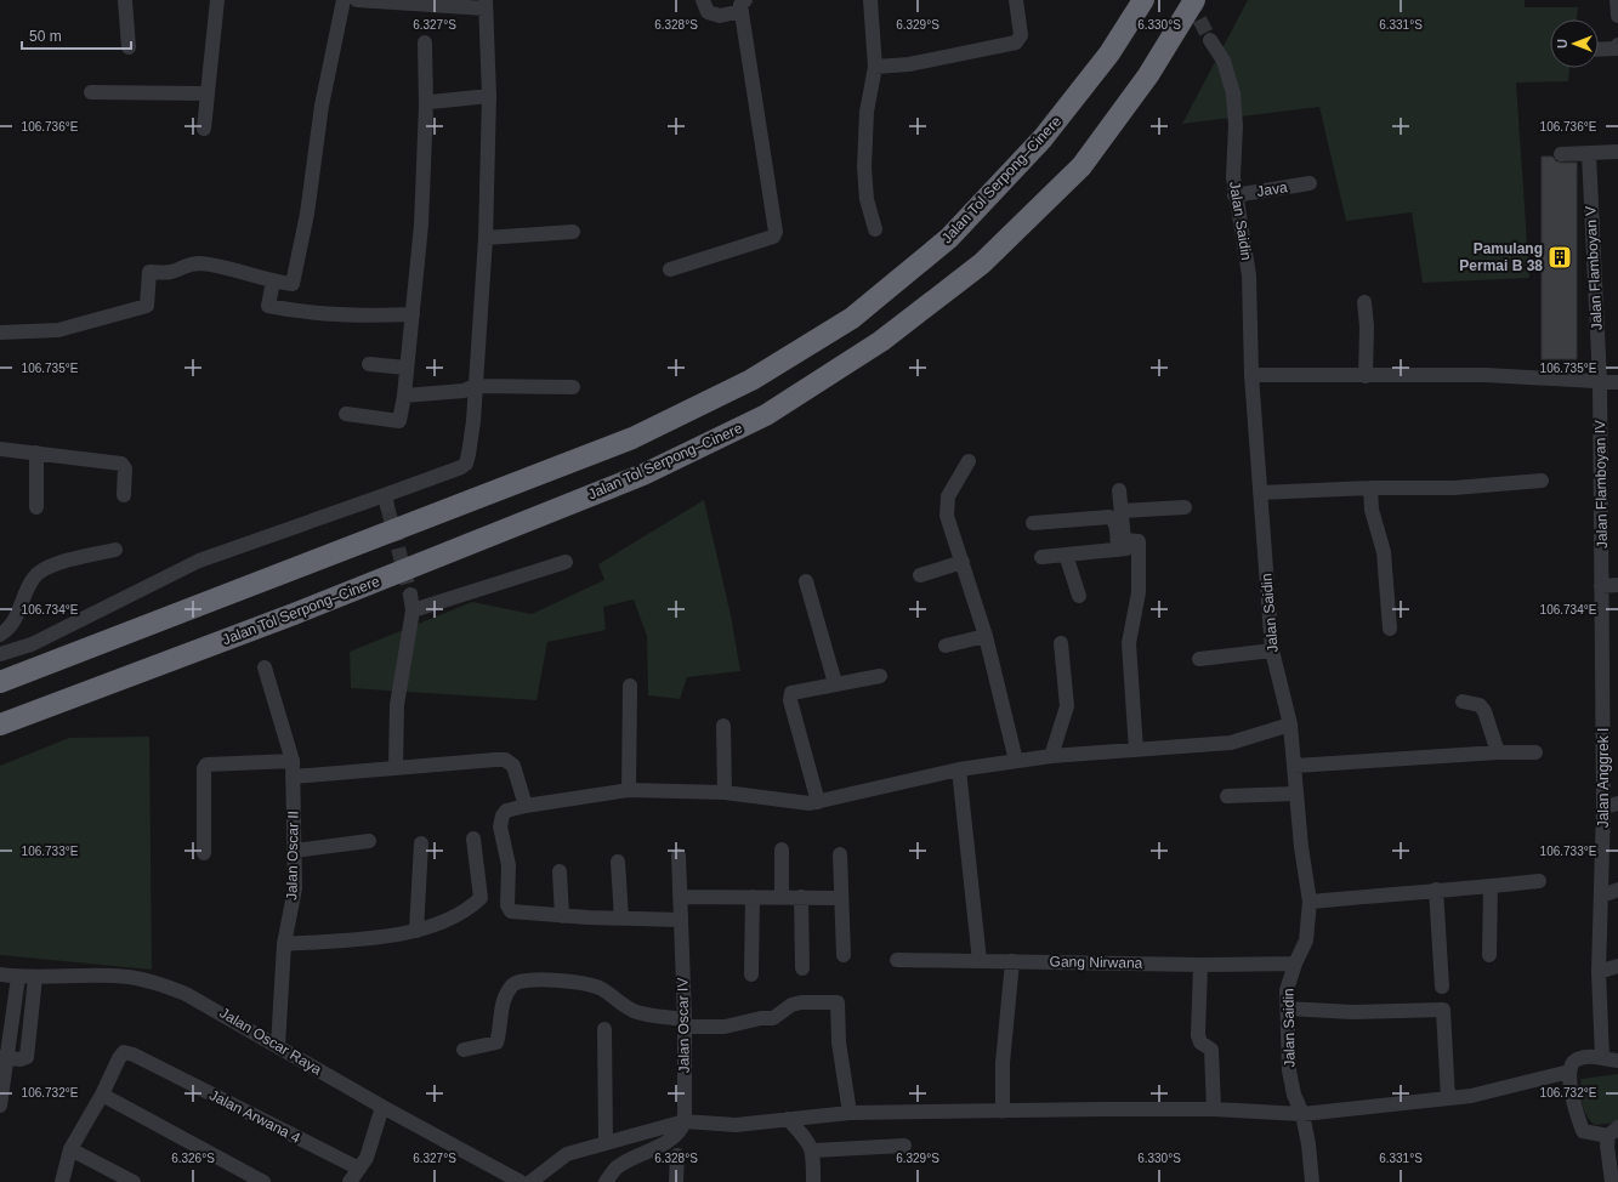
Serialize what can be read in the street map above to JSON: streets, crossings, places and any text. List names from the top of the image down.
{
  "streets": {
    "highway": ["Jalan Tol Serpong–Cinere"],
    "street": [
      "Java",
      "Jalan Saidin",
      "Jalan Flamboyan V",
      "Jalan Flamboyan IV",
      "Jalan Anggrek I",
      "Jalan Oscar II",
      "Gang Nirwana",
      "Jalan Oscar IV",
      "Jalan Oscar Raya",
      "Jalan Arwana 4"
    ]
  },
  "crossings": [
    ["Java", "Jalan Saidin"],
    ["Jalan Saidin", "Gang Nirwana"],
    ["Jalan Flamboyan V", "Jalan Flamboyan IV"],
    ["Jalan Flamboyan IV", "Jalan Anggrek I"],
    ["Jalan Oscar II", "Jalan Oscar Raya"]
  ],
  "places": {
    "building": ["Pamulang Permai B 38"]
  },
  "scale_bar": "50 m",
  "north": "left",
  "coordinates": [
    "6.327°S",
    "6.328°S",
    "6.329°S",
    "6.330°S",
    "6.331°S",
    "106.736°E",
    "106.735°E",
    "106.734°E",
    "106.733°E",
    "106.732°E",
    "6.326°S"
  ]
}
